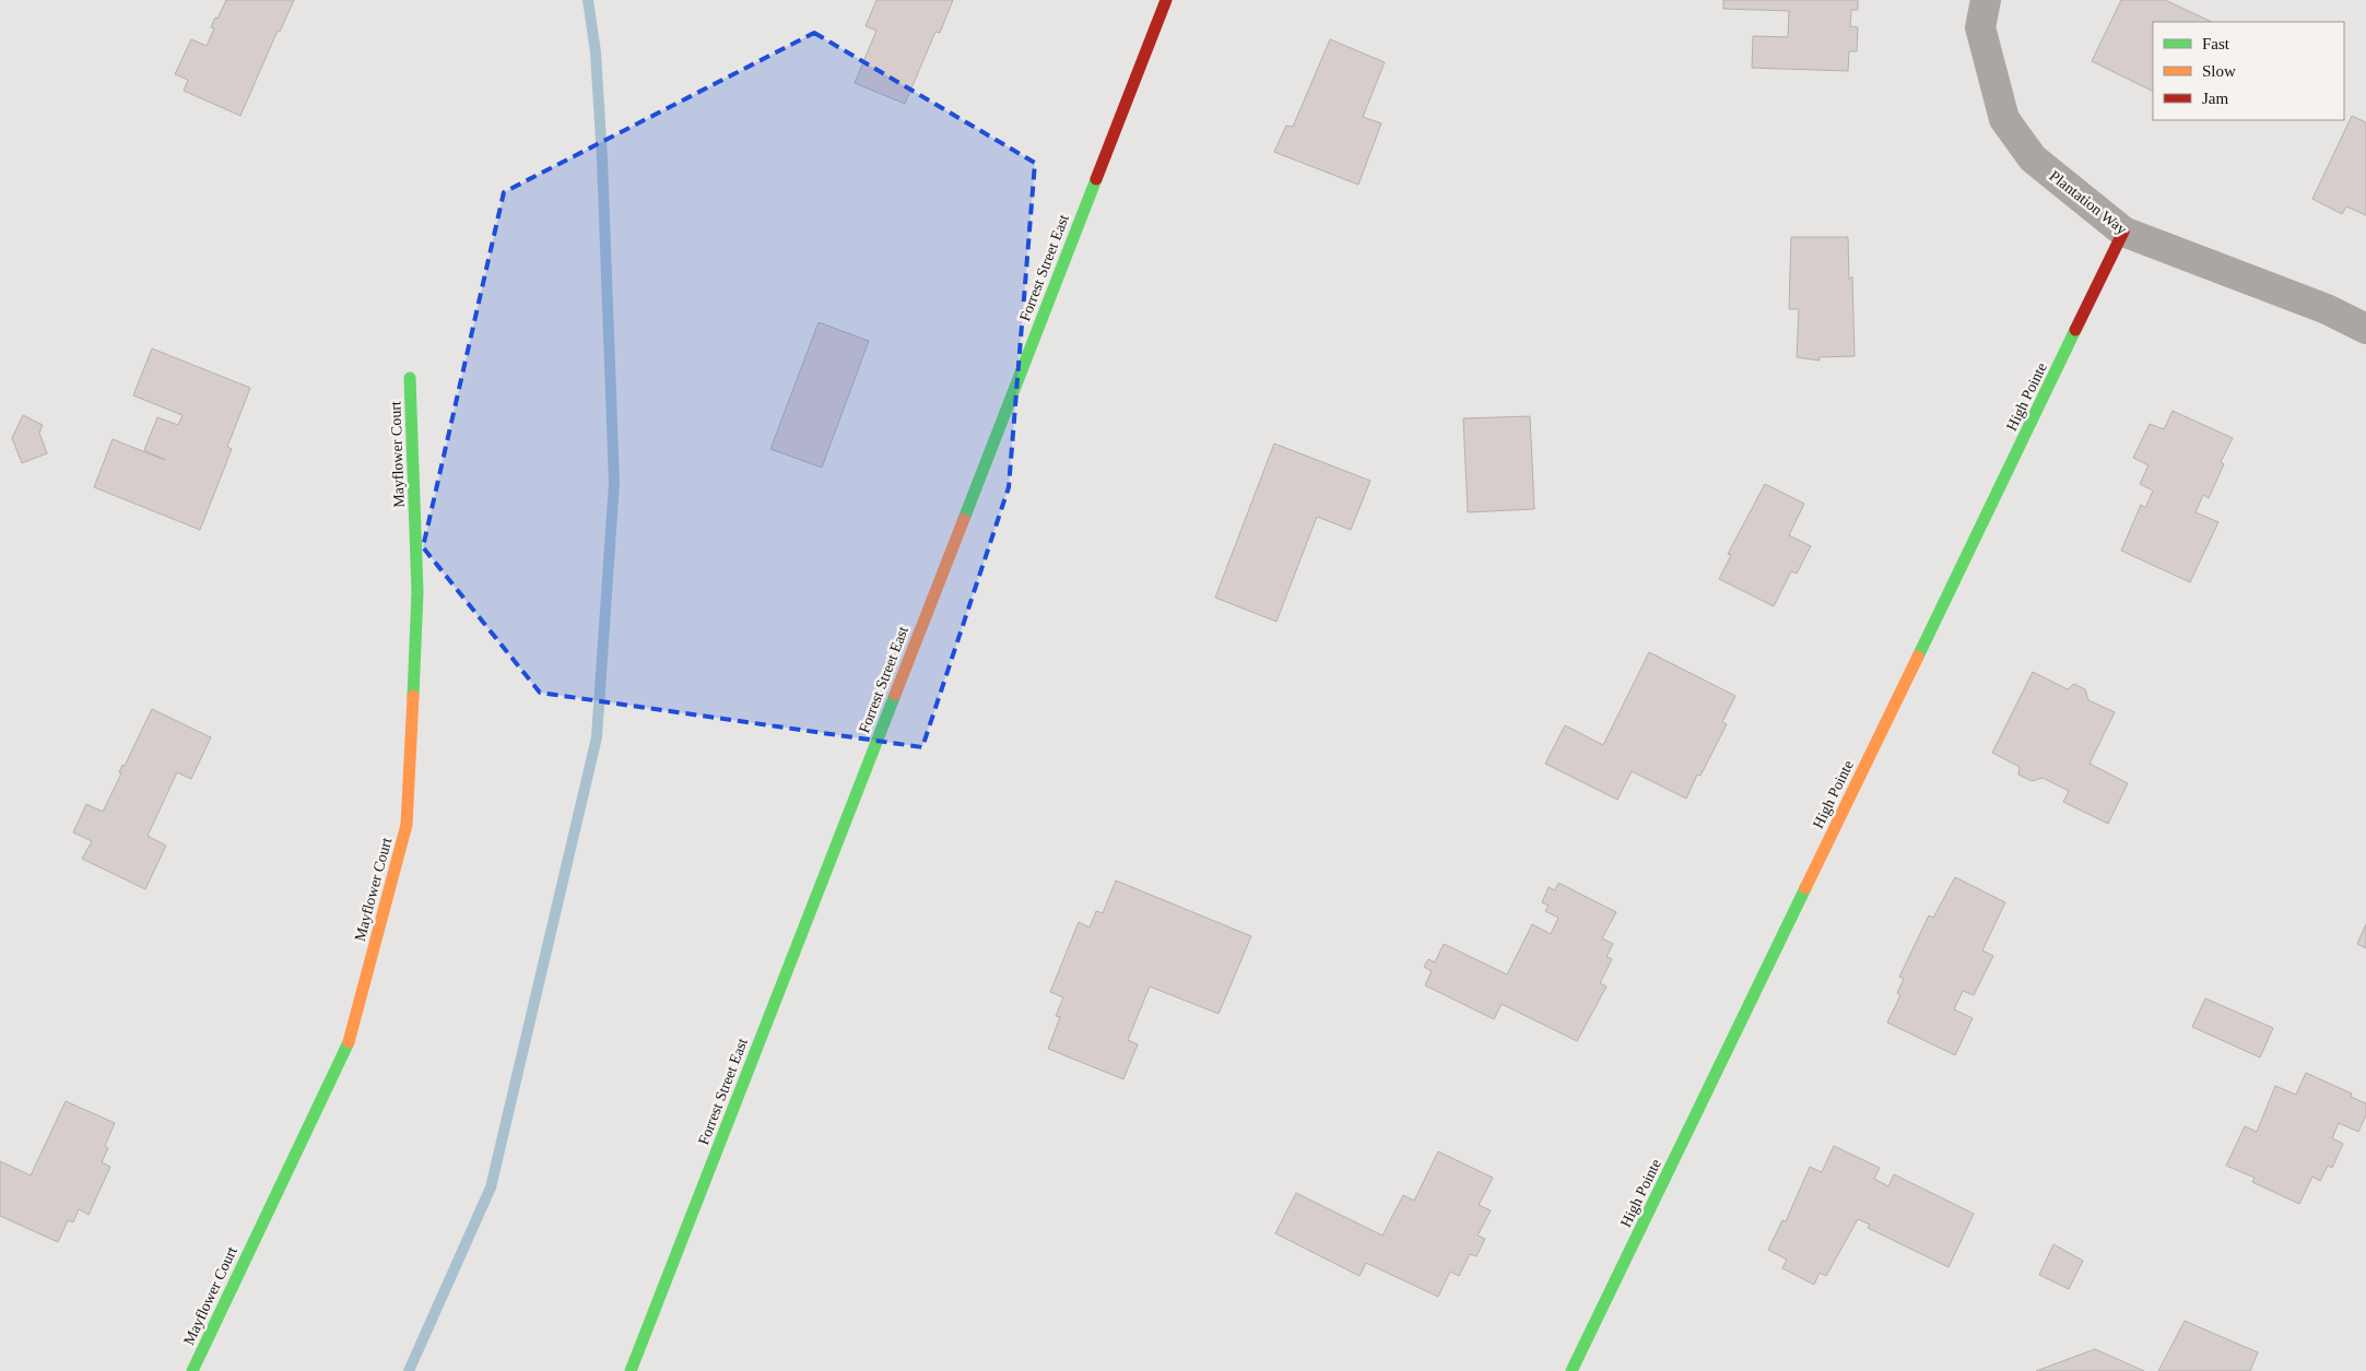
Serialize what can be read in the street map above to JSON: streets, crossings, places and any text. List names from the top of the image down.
{
  "streets": {
    "street": [
      "Plantation Way",
      "Forrest Street East",
      "High Pointe",
      "Mayflower Court"
    ]
  },
  "crossings": [
    ["Plantation Way", "High Pointe"]
  ],
  "legend": ["Fast", "Slow", "Jam"]
}
